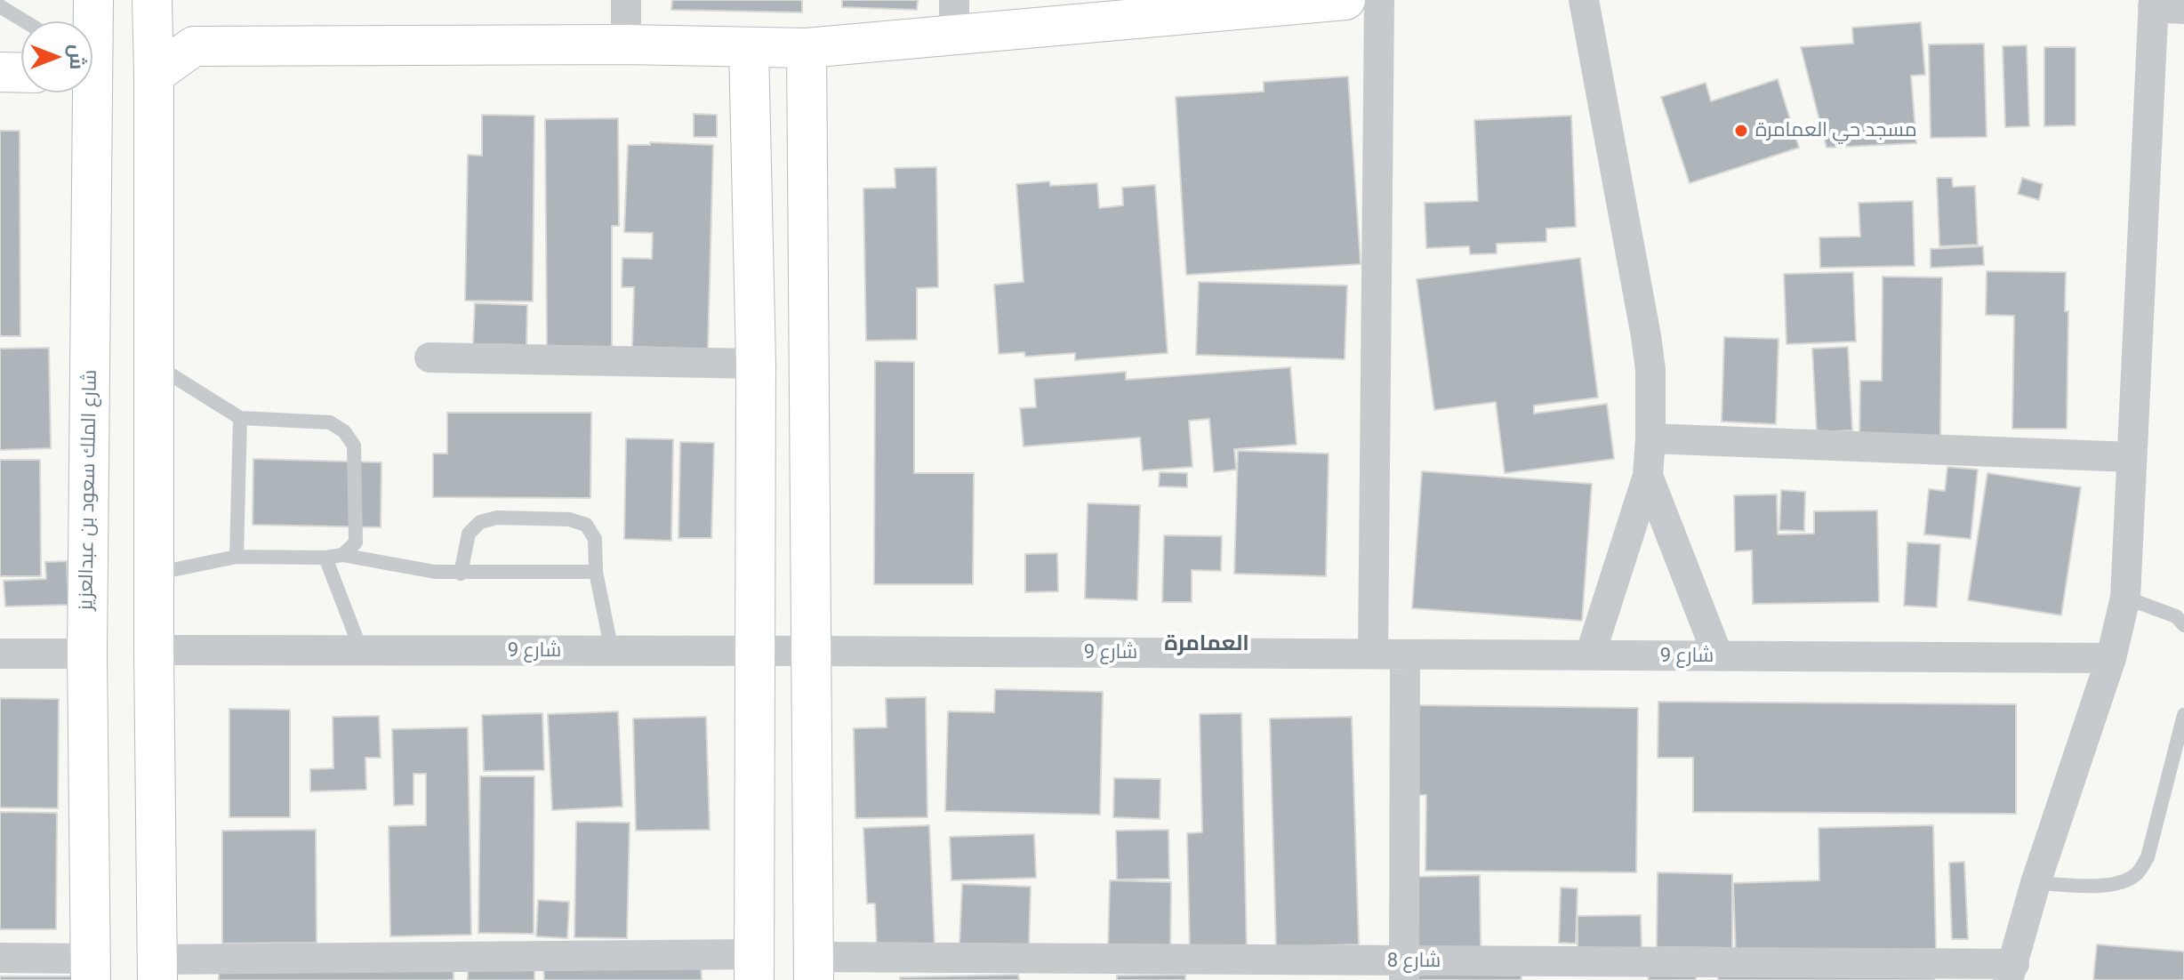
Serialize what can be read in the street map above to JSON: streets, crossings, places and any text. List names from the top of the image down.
{
  "streets": {
    "street": ["شارع الملك سعود بن عبدالعزيز", "شارع 9", "شارع 8"]
  },
  "districts": ["العمامرة"],
  "places": ["مسجد حي العمامرة"],
  "north": "right"
}
